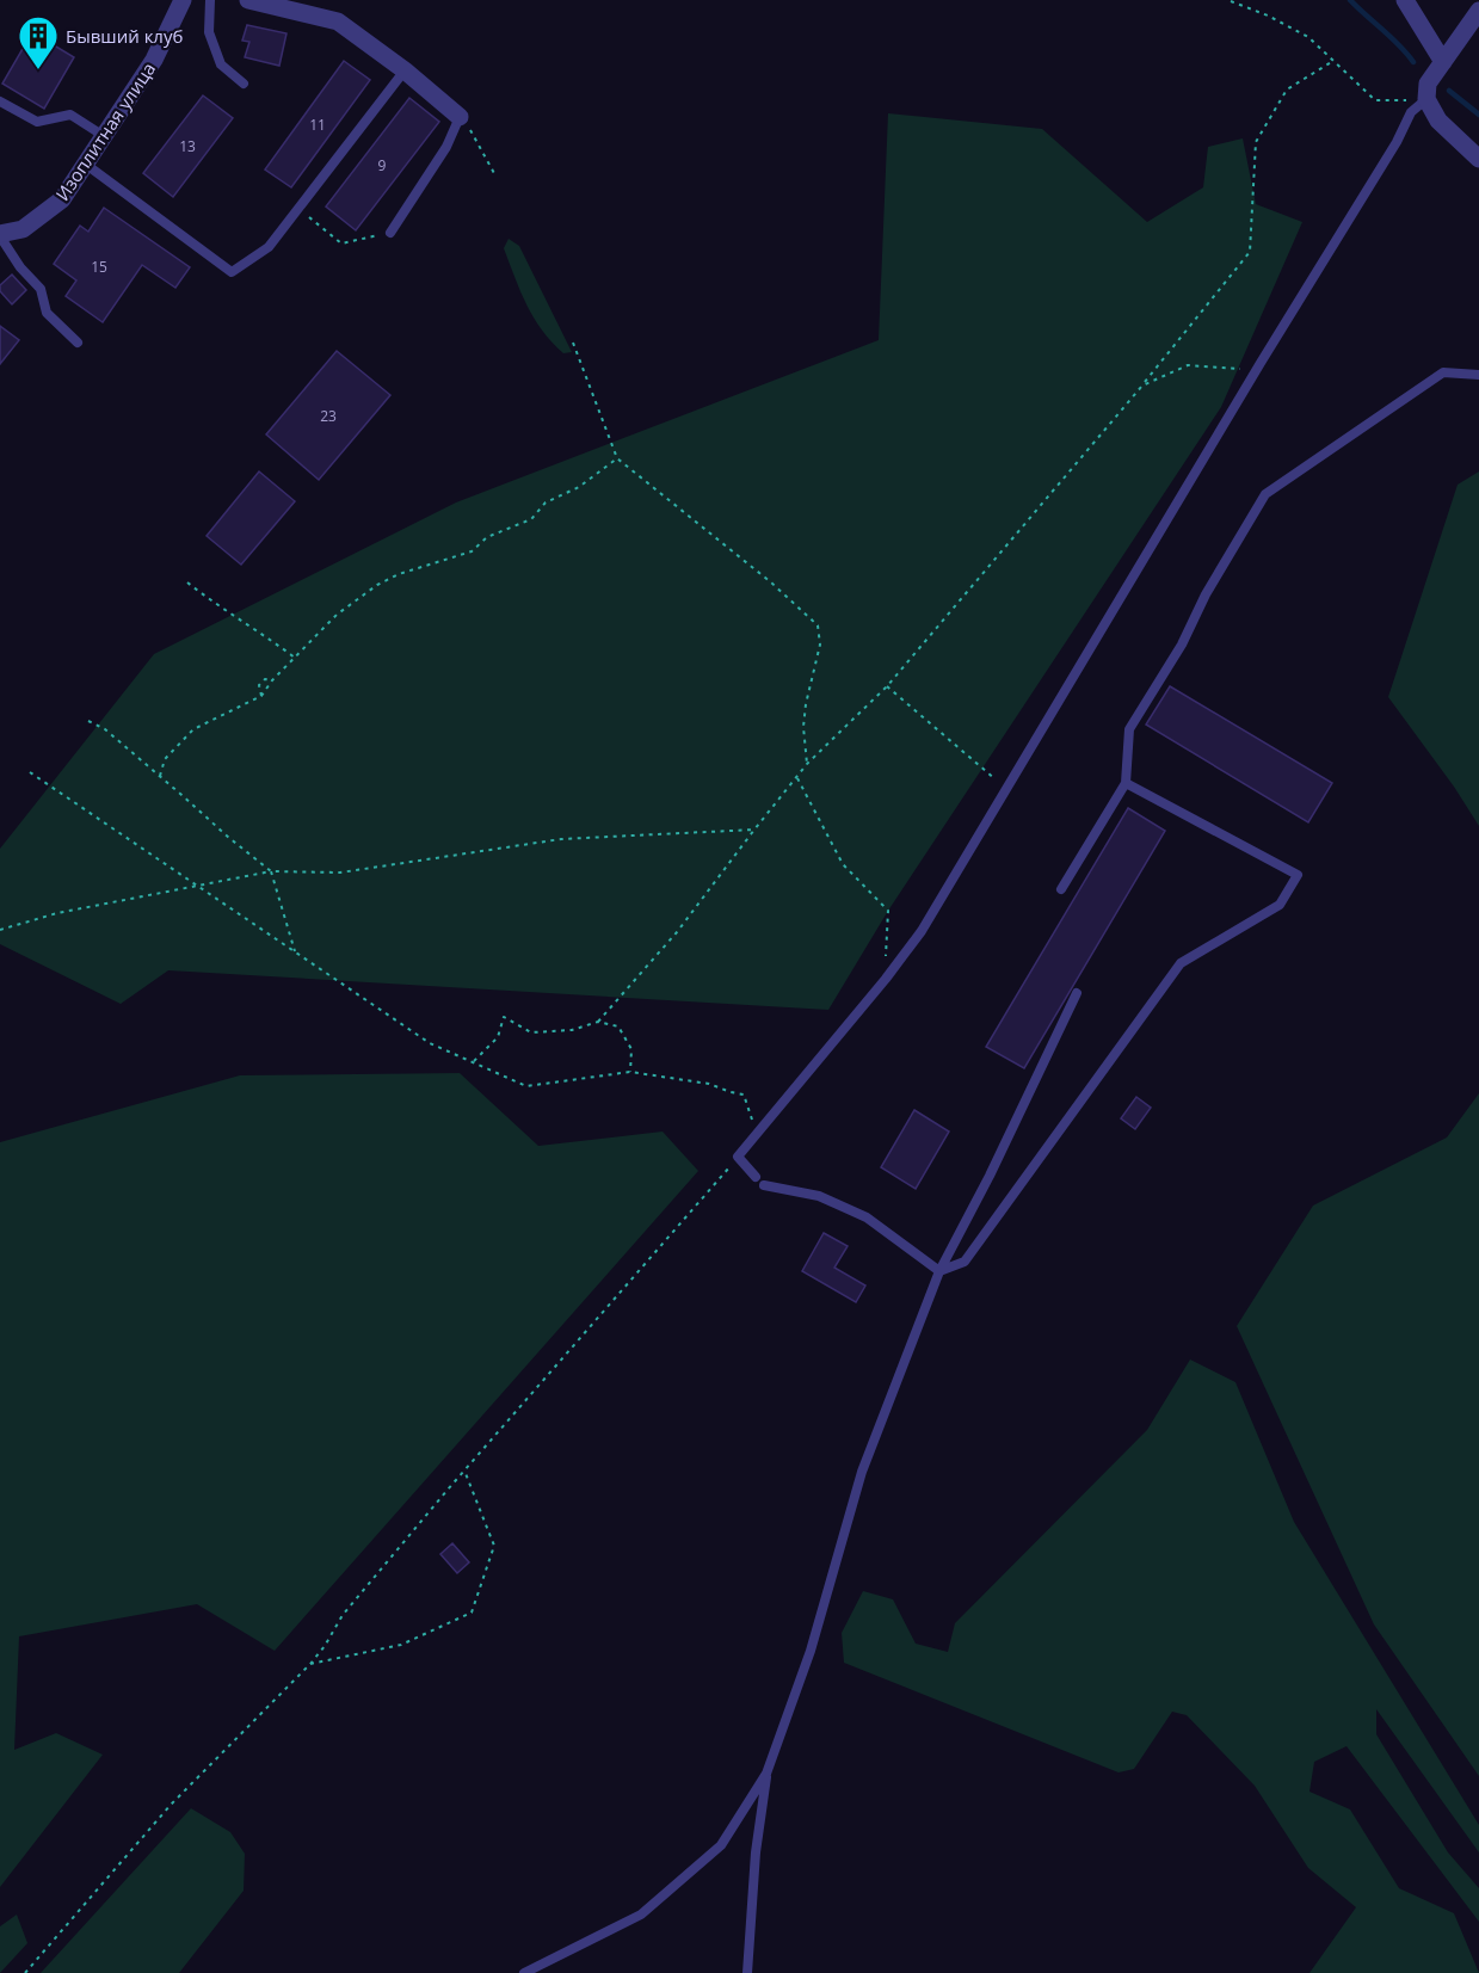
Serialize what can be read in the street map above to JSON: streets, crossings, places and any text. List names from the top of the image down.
{
  "streets": {
    "street": ["Изоплитная улица"]
  },
  "places": {
    "building": ["Бывший клуб"]
  },
  "house_numbers": [
    "11",
    "13",
    "9",
    "15",
    "23"
  ]
}
